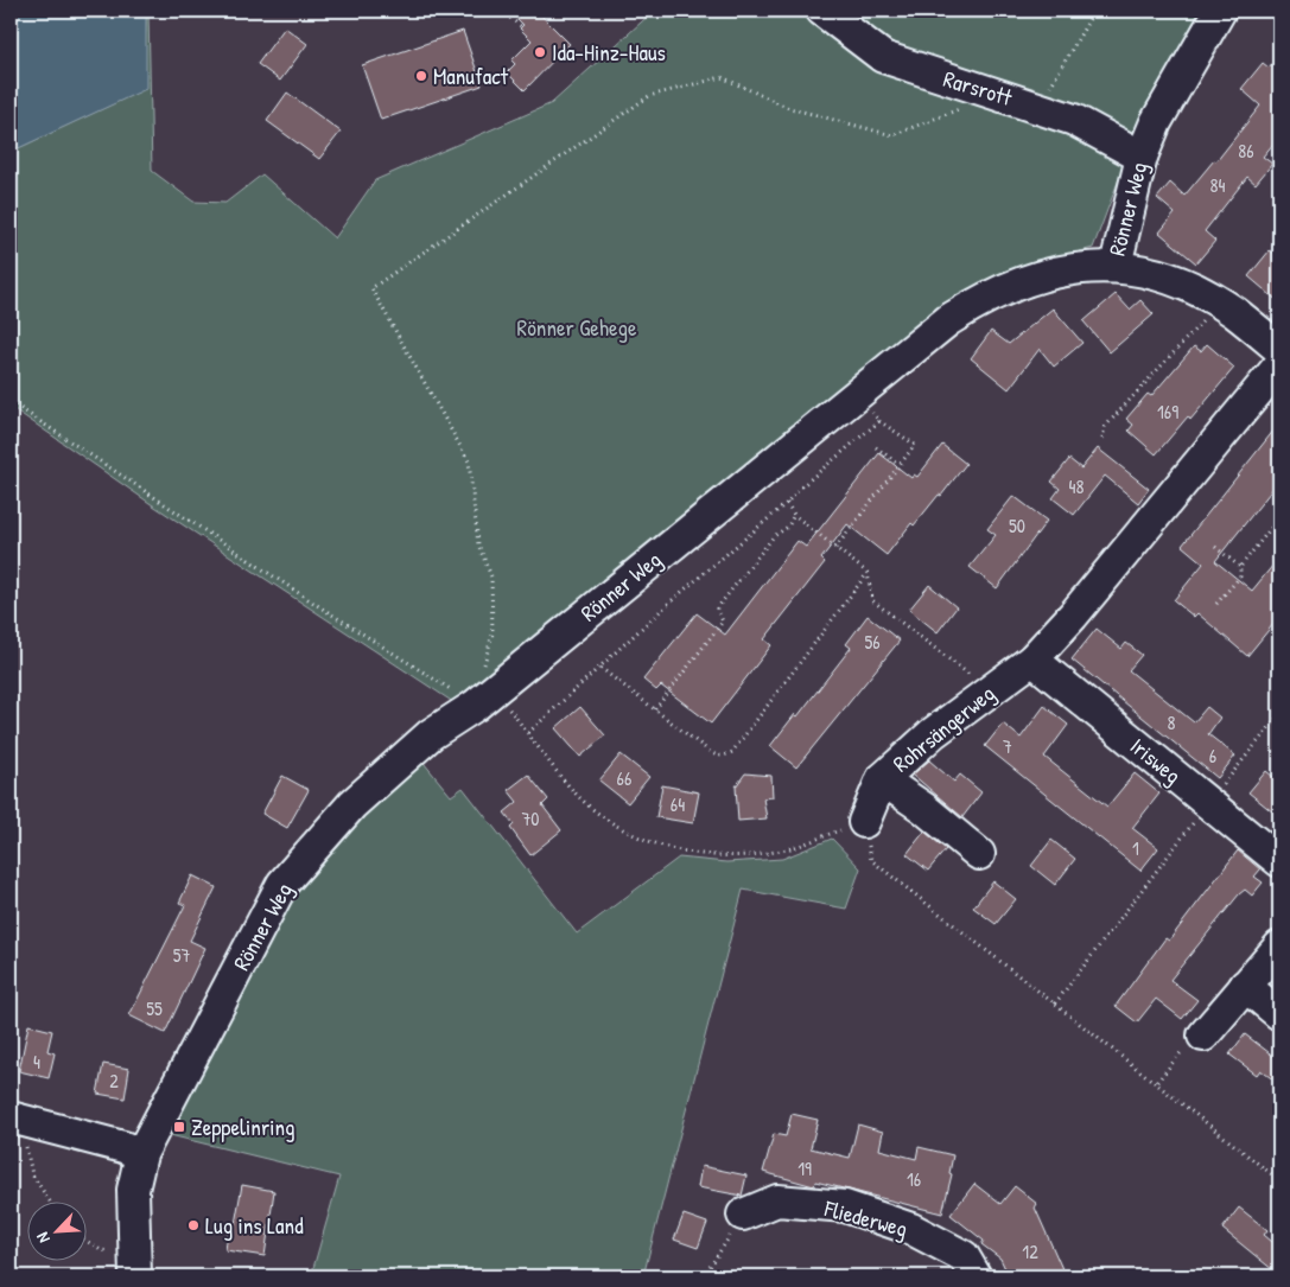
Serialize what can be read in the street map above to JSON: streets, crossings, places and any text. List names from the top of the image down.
{
  "streets": {
    "street": [
      "Rarsrott",
      "Rönner Weg",
      "Rohrsängerweg",
      "Irisweg",
      "Fliederweg"
    ]
  },
  "crossings": [
    ["Rarsrott", "Rönner Weg"],
    ["Rohrsängerweg", "Irisweg"]
  ],
  "parks": ["Rönner Gehege"],
  "places": {
    "other": ["Ida-Hinz-Haus", "Manufact", "Lug ins Land"],
    "transit": ["Zeppelinring"]
  },
  "house_numbers": [
    "86",
    "84",
    "169",
    "48",
    "50",
    "56",
    "8",
    "7",
    "6",
    "66",
    "64",
    "70",
    "1",
    "57",
    "55",
    "4",
    "2",
    "19",
    "16",
    "12"
  ],
  "north": "bottom left"
}
